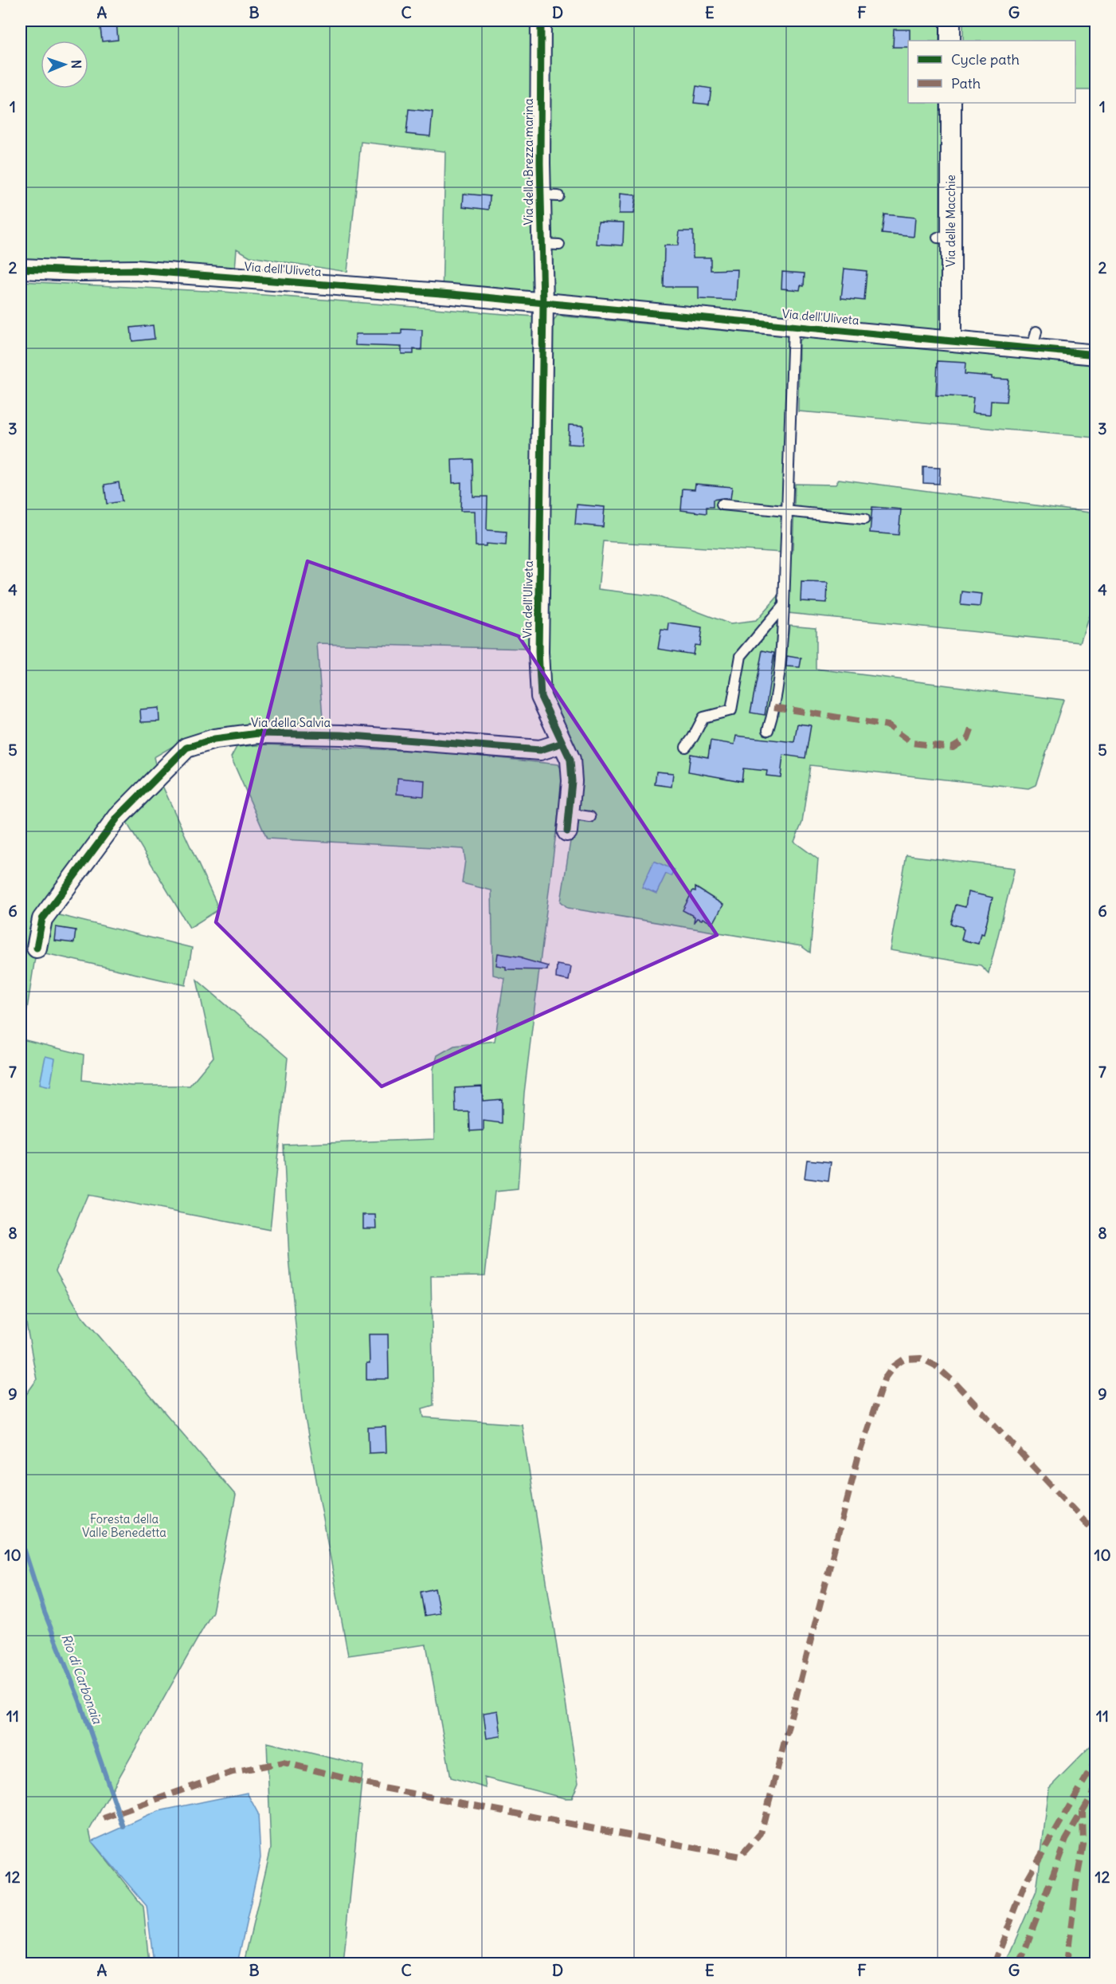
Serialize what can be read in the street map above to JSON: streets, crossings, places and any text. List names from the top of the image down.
{
  "streets": {
    "street": [
      "Via della Brezza marina",
      "Via delle Macchie",
      "Via dell'Uliveta",
      "Via della Salvia"
    ]
  },
  "crossings": [
    ["Via della Brezza marina", "Via dell'Uliveta"],
    ["Via delle Macchie", "Via dell'Uliveta"],
    ["Via dell'Uliveta", "Via della Salvia"]
  ],
  "water": ["Rio di Carbonaia"],
  "parks": ["Foresta della Valle Benedetta"],
  "legend": ["Cycle path", "Path"],
  "north": "right",
  "grid": {
    "columns": [
      "A",
      "B",
      "C",
      "D",
      "E",
      "F",
      "G"
    ],
    "rows": [
      "1",
      "2",
      "3",
      "4",
      "5",
      "6",
      "7",
      "8",
      "9",
      "10",
      "11",
      "12"
    ]
  }
}
